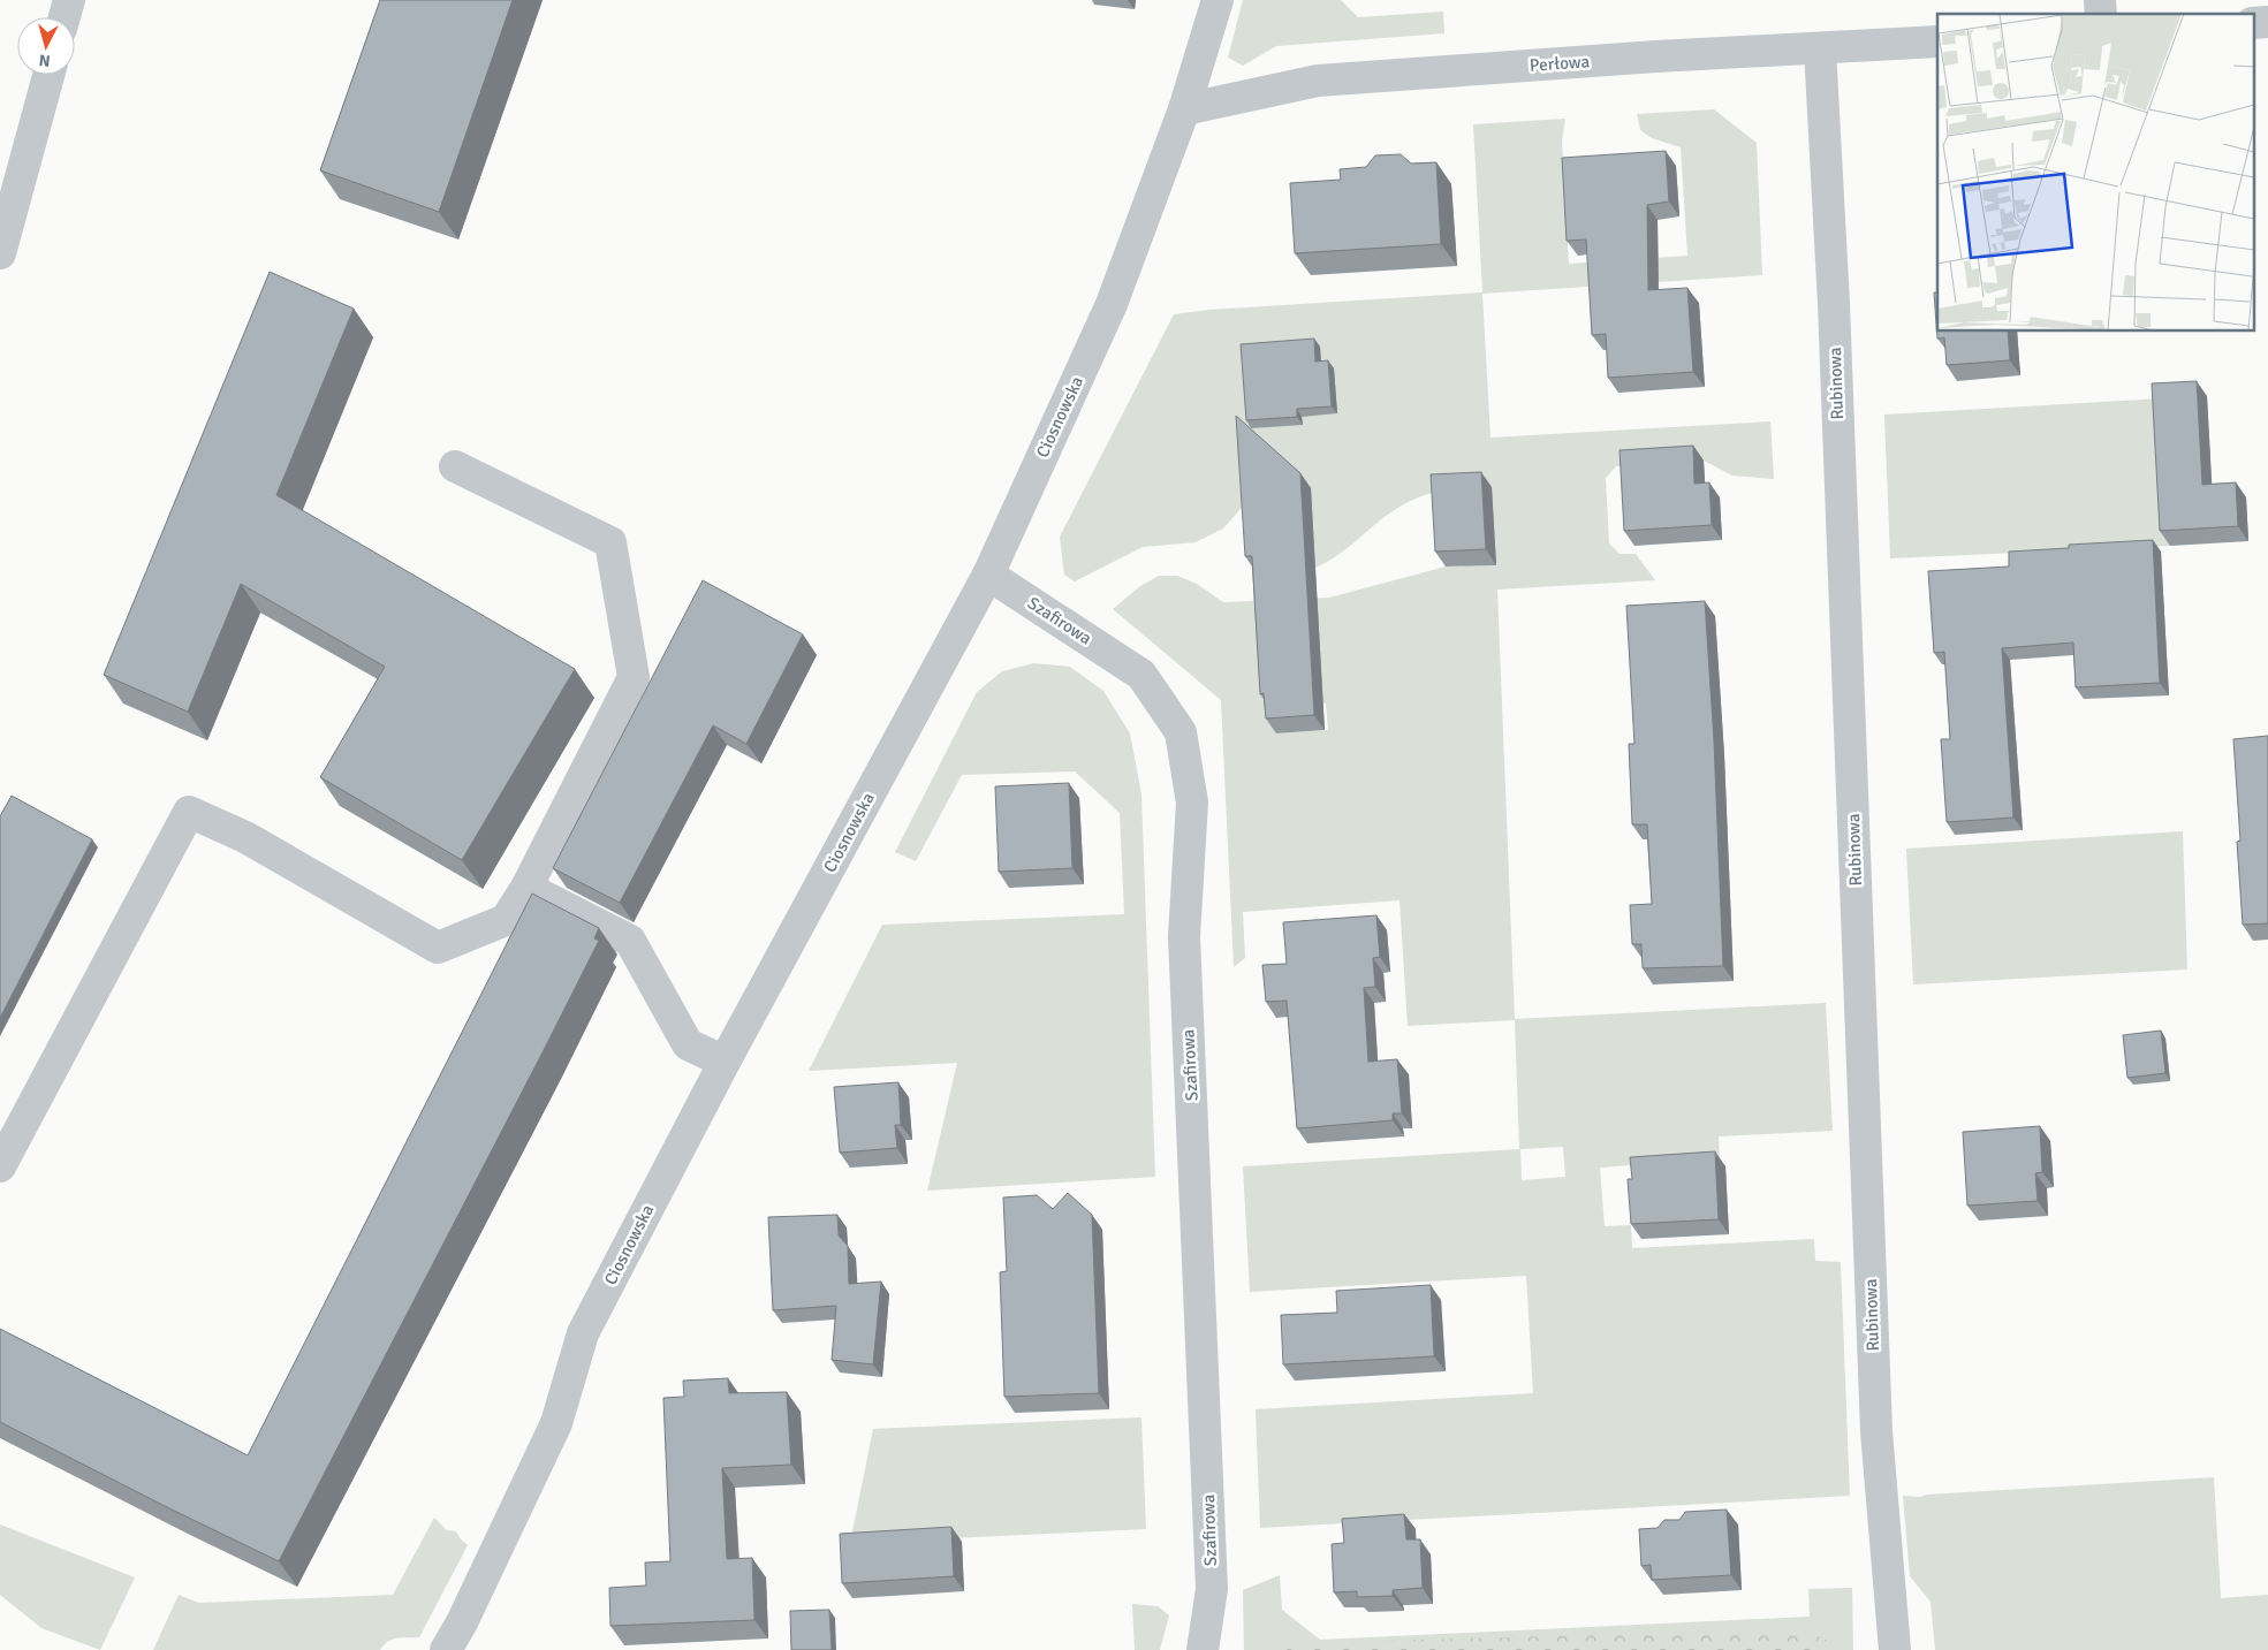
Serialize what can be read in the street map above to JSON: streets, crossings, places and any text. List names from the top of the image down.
{
  "streets": {
    "street": [
      "Perłowa",
      "Rubinowa",
      "Ciosnowska",
      "Szafirowa"
    ]
  },
  "crossings": [
    ["Perłowa", "Rubinowa"],
    ["Perłowa", "Ciosnowska"],
    ["Ciosnowska", "Szafirowa"]
  ],
  "north": "bottom"
}
